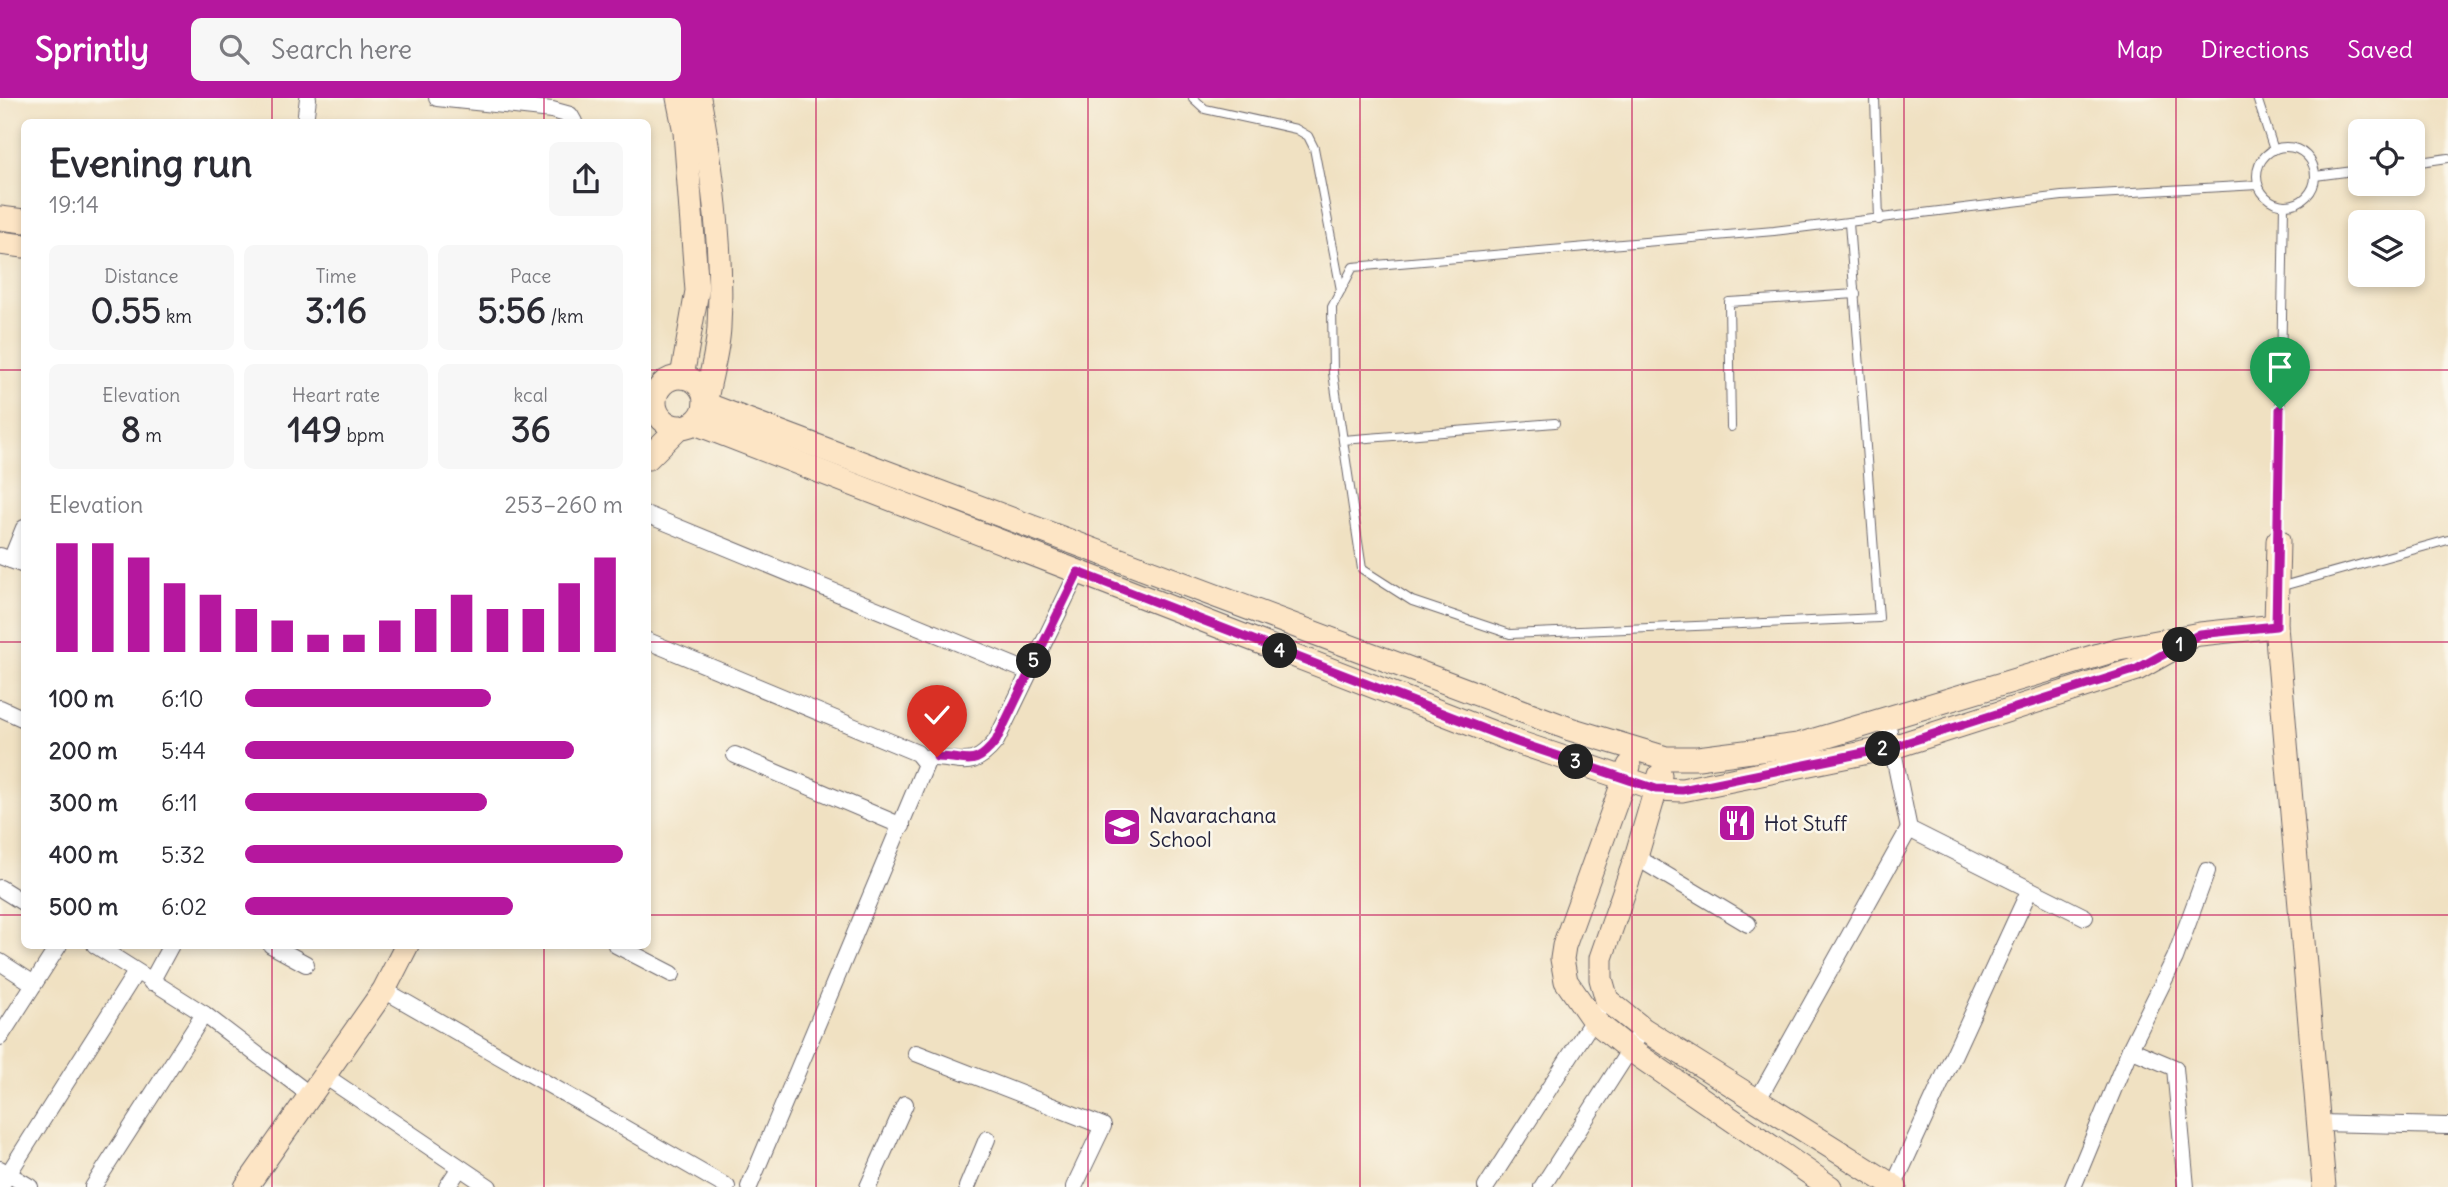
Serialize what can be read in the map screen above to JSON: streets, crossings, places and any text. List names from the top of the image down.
{
  "places": {
    "restaurant": ["Hot Stuff"],
    "school or university": ["Navarachana School"]
  },
  "page": {
    "header": "Sprintly",
    "search": "Search here",
    "nav": ["Map", "Directions", "Saved"],
    "heading": ["Evening run", "19:14"],
    "stats": [
      ["Distance", "0.55 km"],
      ["Time", "3:16"],
      ["Pace", "5:56 /km"],
      ["Elevation", "8 m"],
      ["Heart rate", "149 bpm"],
      ["kcal", "36"]
    ],
    "chart": ["Elevation", "253–260 m"],
    "pins": [
      "1",
      "4",
      "5",
      "2",
      "3"
    ],
    "list": [
      {
        "name": "100 m",
        "note": "6:10"
      },
      {
        "name": "200 m",
        "note": "5:44"
      },
      {
        "name": "300 m",
        "note": "6:11"
      },
      {
        "name": "400 m",
        "note": "5:32"
      },
      {
        "name": "500 m",
        "note": "6:02"
      }
    ]
  }
}
